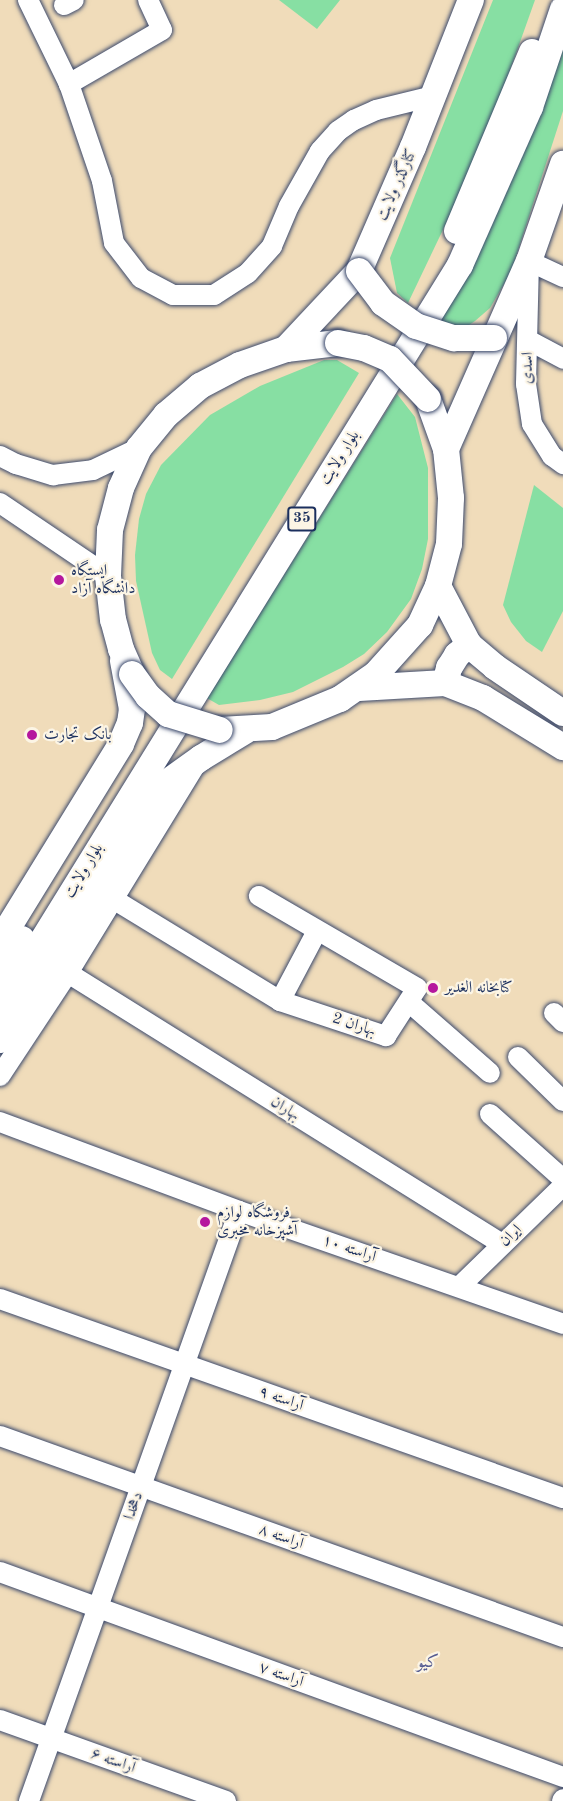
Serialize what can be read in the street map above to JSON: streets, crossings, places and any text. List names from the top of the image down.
{
  "streets": {
    "main road": ["کنارگذر ولایت", "بلوار ولایت", "35"],
    "street": [
      "اسدی",
      "بهاران 2",
      "بهاران",
      "ایران",
      "آراسته ۱۰",
      "آراسته ۹",
      "دهخدا",
      "آراسته ۸",
      "آراسته ۷",
      "آراسته ۶"
    ]
  },
  "crossings": [
    ["بهاران", "ایران"],
    ["ایران", "آراسته ۱۰"],
    ["آراسته ۱۰", "دهخدا"],
    ["آراسته ۹", "دهخدا"],
    ["دهخدا", "آراسته ۸"],
    ["دهخدا", "آراسته ۷"],
    ["دهخدا", "آراسته ۶"]
  ],
  "districts": ["کیو"],
  "places": [
    "ایستگاه دانشگاه آزاد",
    "بانک تجارت",
    "کتابخانه الغدیر",
    "فروشگاه لوازم آشپزخانه مخبری"
  ]
}
